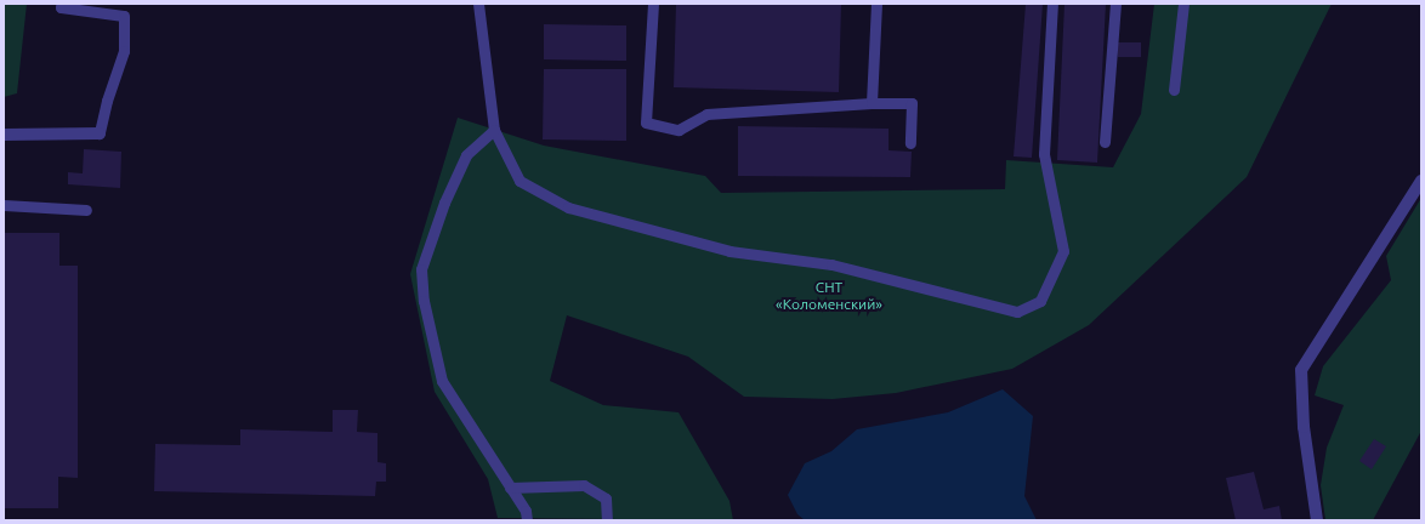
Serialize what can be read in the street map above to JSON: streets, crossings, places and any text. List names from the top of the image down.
{
  "parks": ["СНТ «Коломенский»"]
}
